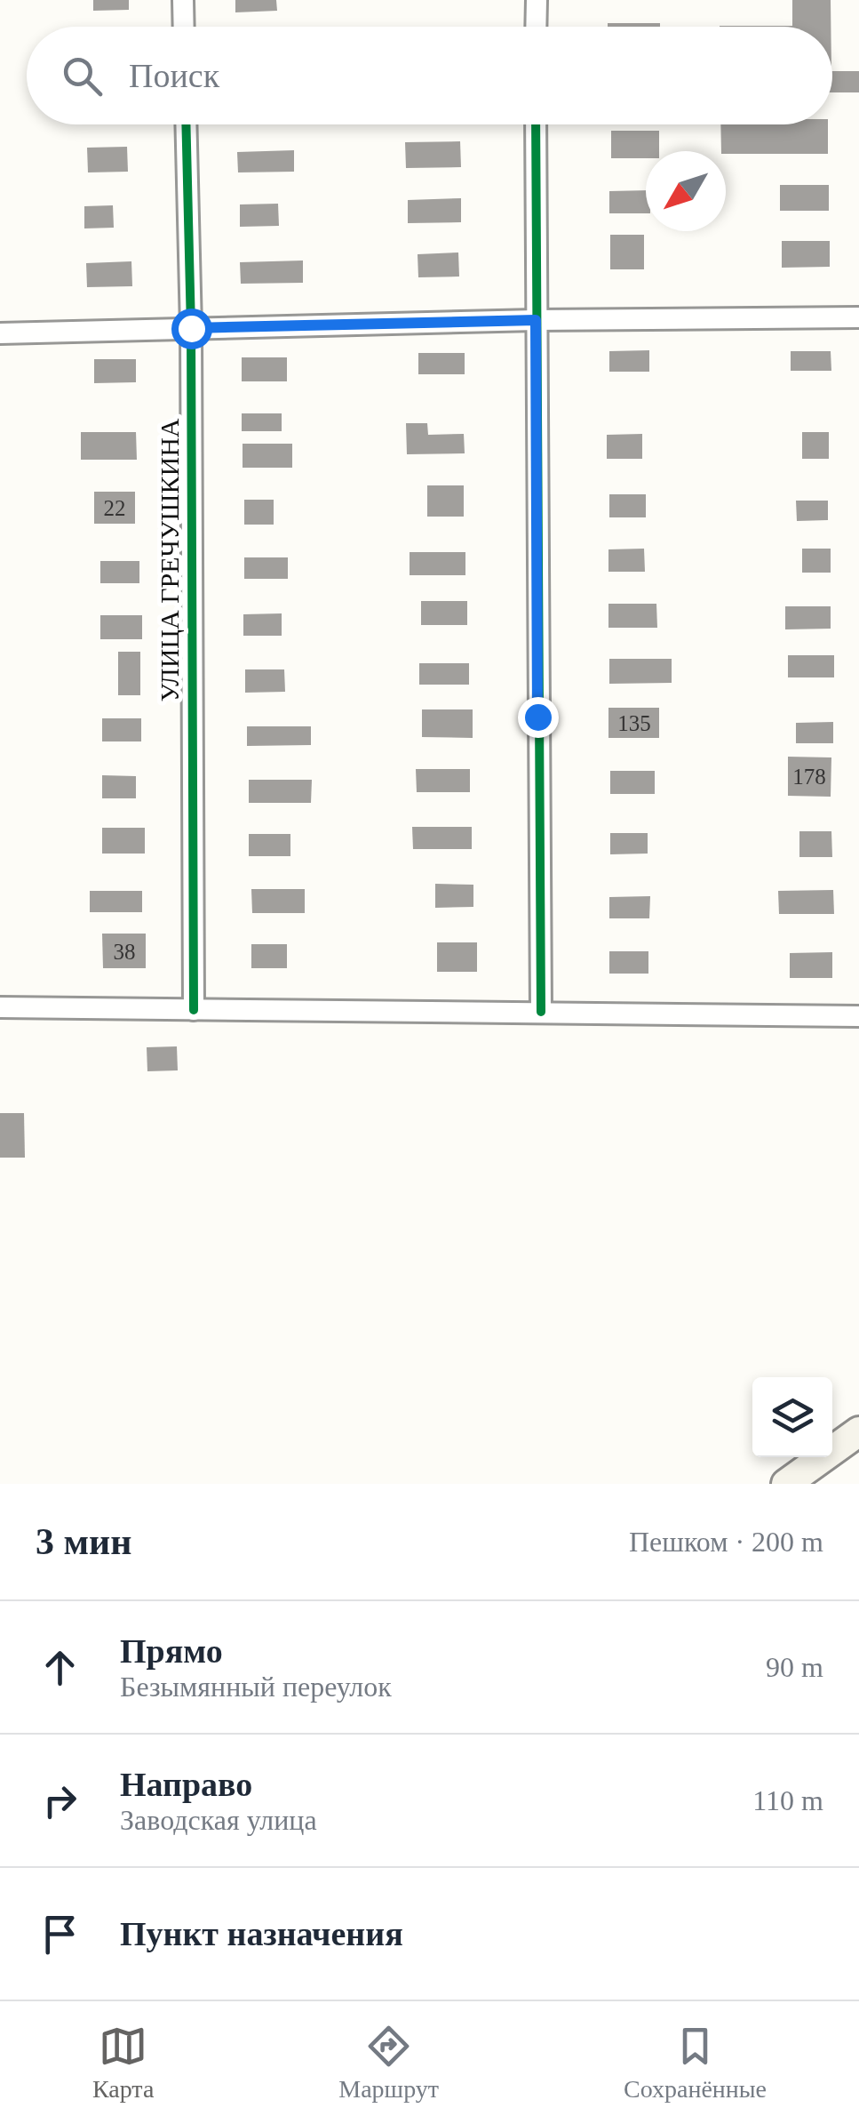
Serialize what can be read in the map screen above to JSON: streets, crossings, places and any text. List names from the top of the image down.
{
  "streets": {
    "street": ["УЛИЦА ГРЕЧУШКИНА"]
  },
  "house_numbers": [
    "22",
    "135",
    "178",
    "38"
  ],
  "north": "bottom left",
  "page": {
    "search": "Поиск",
    "heading": ["3 мин", "Пешком · 200 m"],
    "list": [
      ["Прямо", "Безымянный переулок", "90 m"],
      ["Направо", "Заводская улица", "110 m"],
      "Пункт назначения"
    ],
    "nav": ["Карта", "Маршрут", "Сохранённые"]
  }
}
